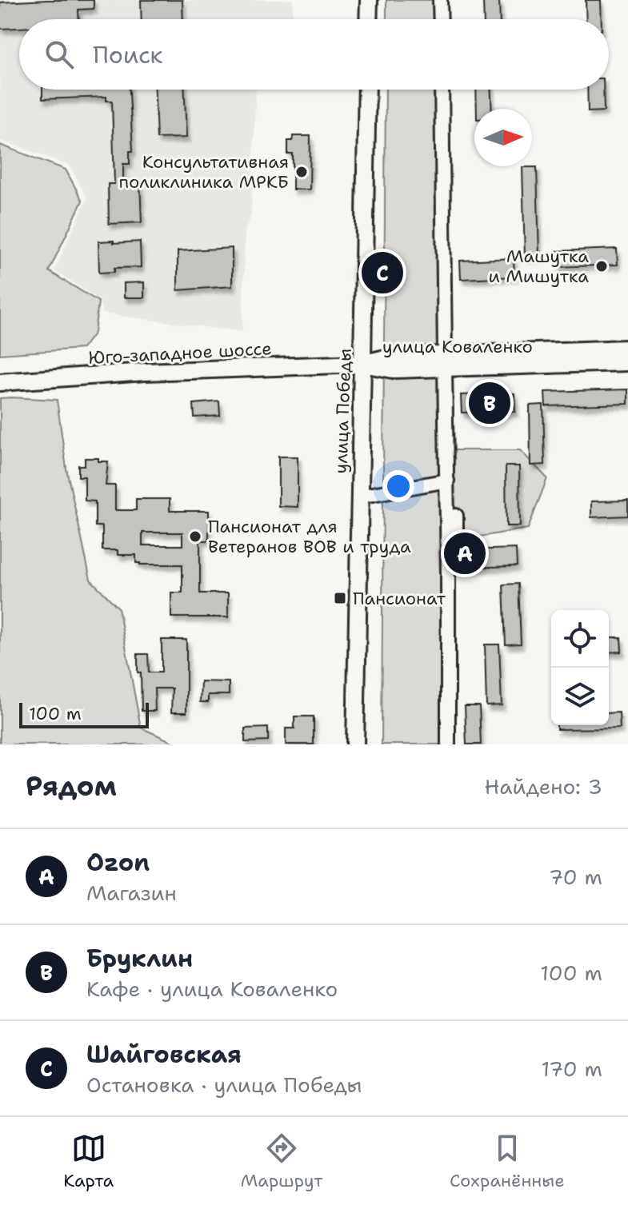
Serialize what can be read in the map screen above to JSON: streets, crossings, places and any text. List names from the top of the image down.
{
  "streets": {
    "main road": ["улица Коваленко", "Юго-западное шоссе", "улица Победы"]
  },
  "crossings": [
    ["улица Коваленко", "Юго-западное шоссе"],
    ["улица Коваленко", "улица Победы"],
    ["Юго-западное шоссе", "улица Победы"]
  ],
  "places": {
    "other": ["Консультативная поликлиника МРКБ", "Машутка и Мишутка", "Пансионат для Ветеранов ВОВ и труда"],
    "transit": ["Пансионат"]
  },
  "scale_bar": "100 m",
  "north": "right",
  "page": {
    "search": "Поиск",
    "pins": ["C", "B", "A"],
    "scale": "100 m",
    "heading": ["Рядом", "Найдено: 3"],
    "list": [
      {
        "mark": "A",
        "name": "Ozon",
        "note": "Магазин",
        "value": "70 m"
      },
      {
        "mark": "B",
        "name": "Бруклин",
        "note": "Кафе · улица Коваленко",
        "value": "100 m"
      },
      {
        "mark": "C",
        "name": "Шайговская",
        "note": "Остановка · улица Победы",
        "value": "170 m"
      }
    ],
    "nav": ["Карта", "Маршрут", "Сохранённые"]
  }
}
